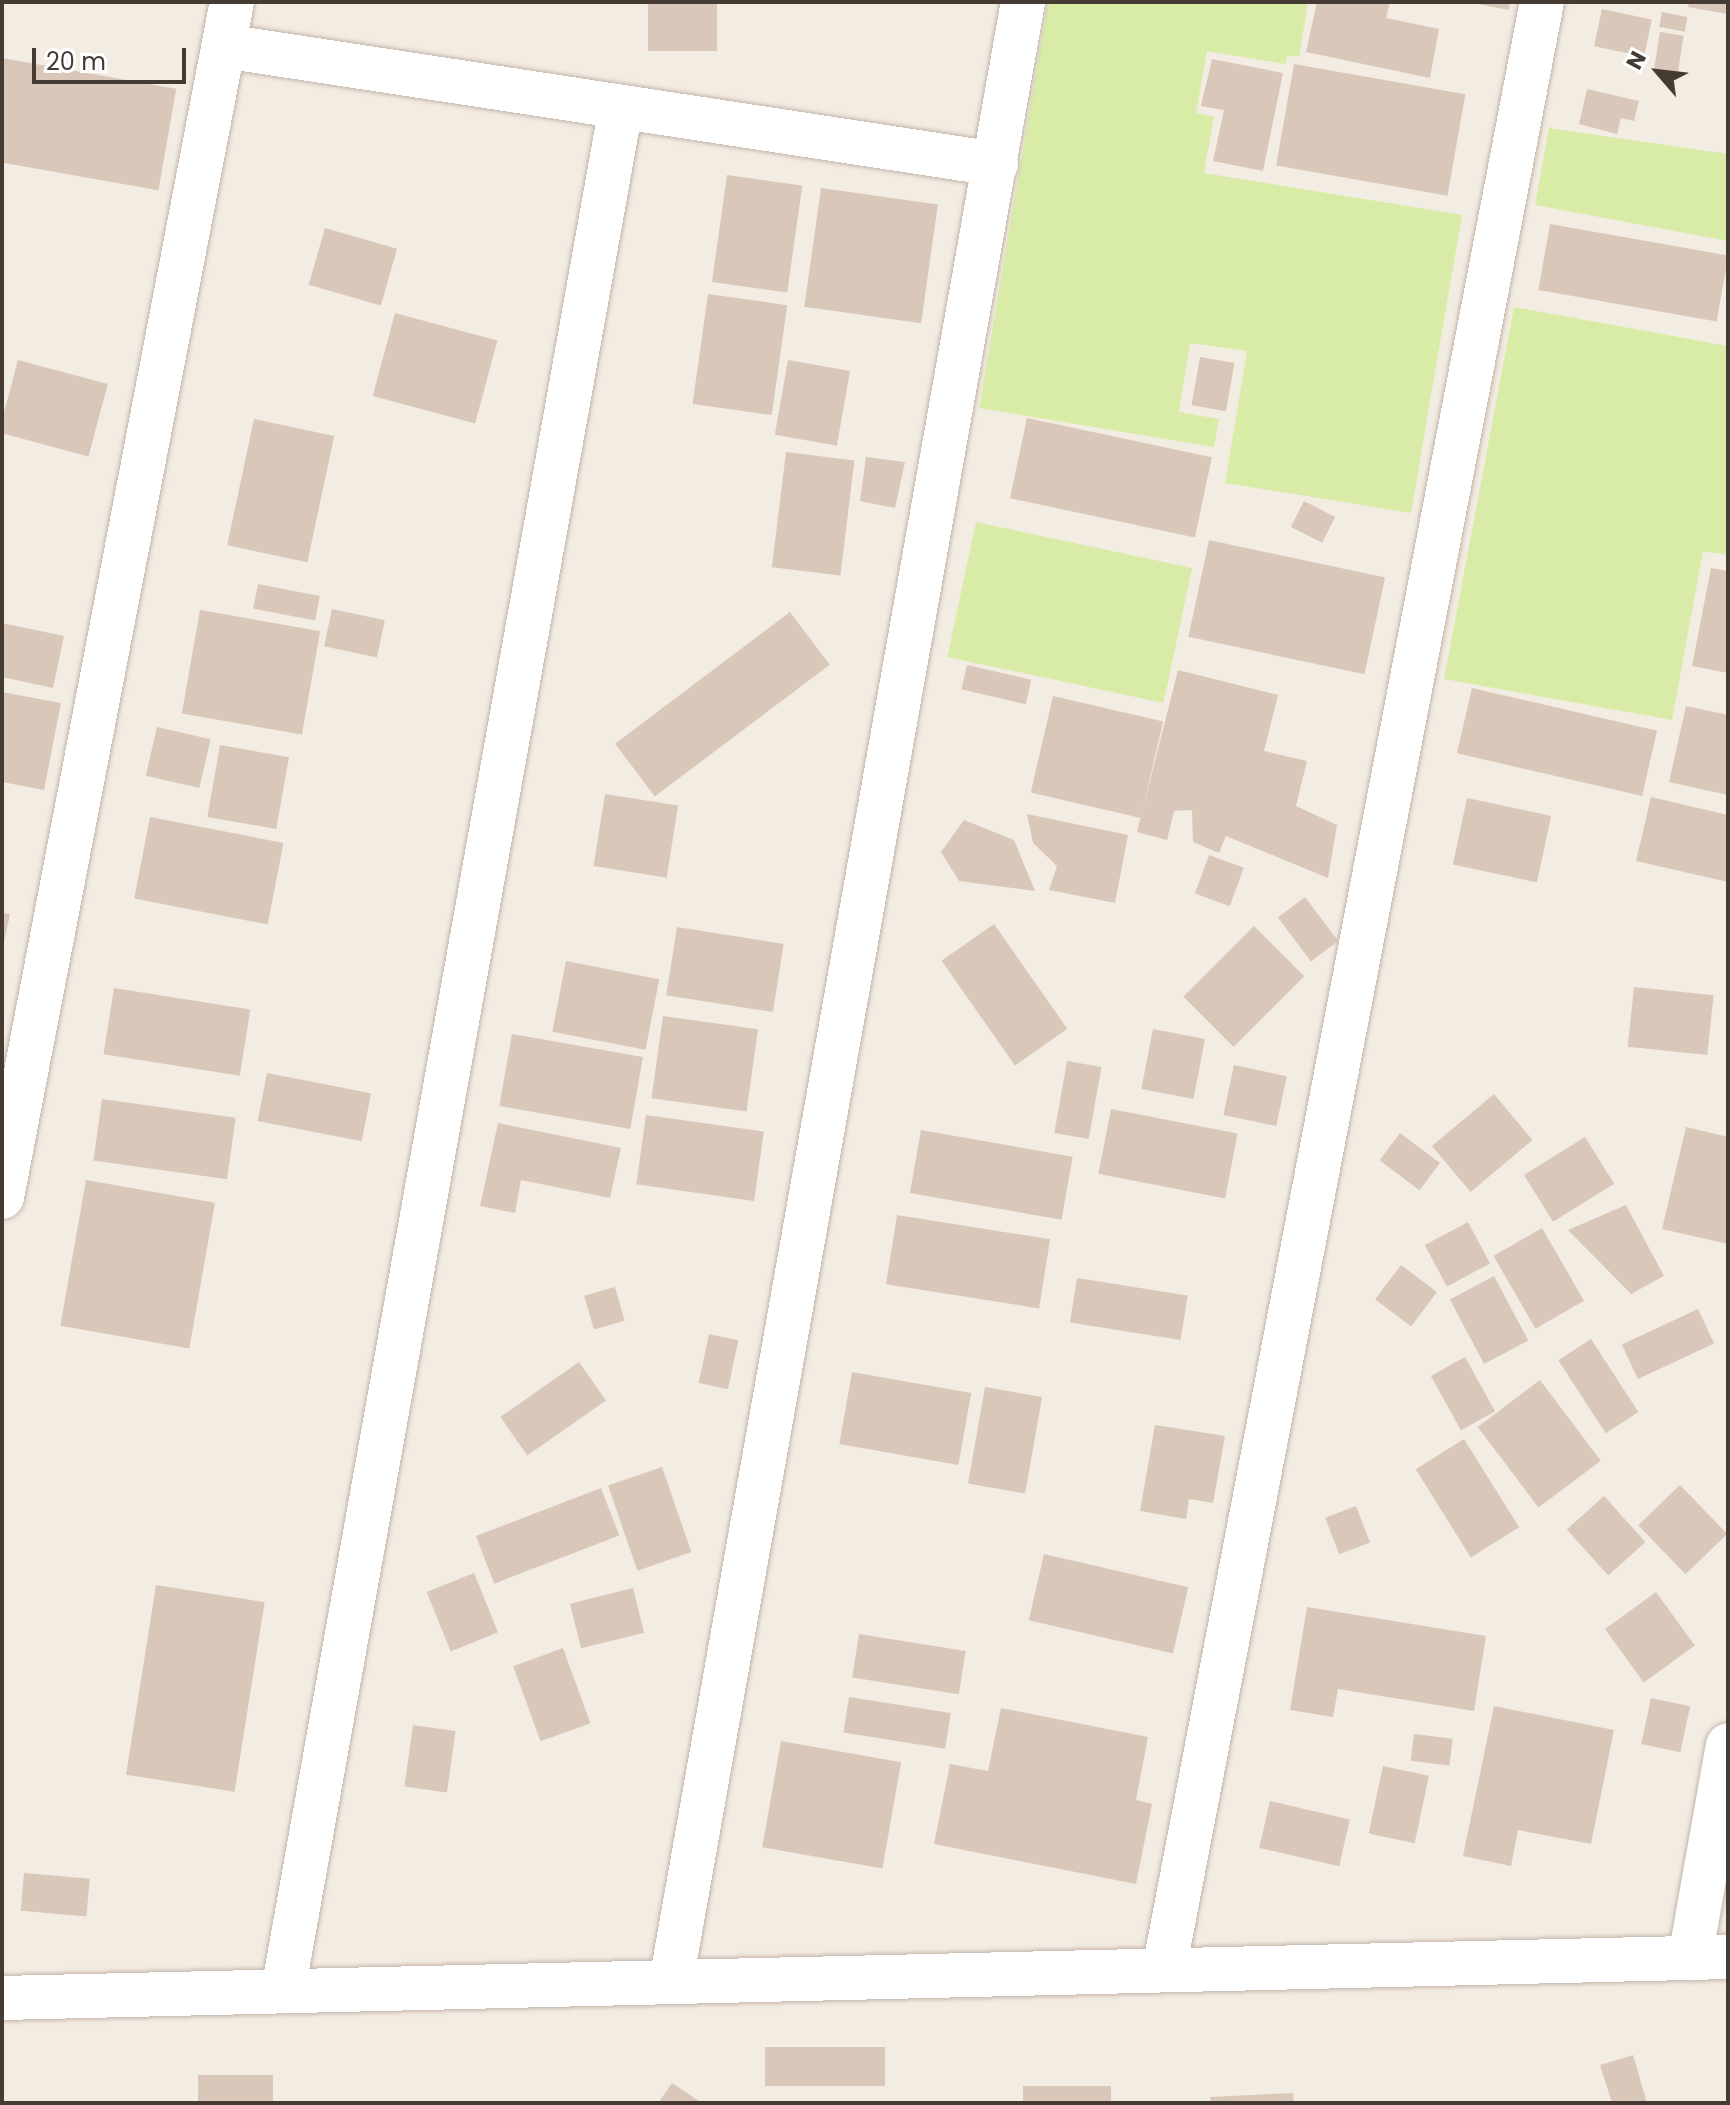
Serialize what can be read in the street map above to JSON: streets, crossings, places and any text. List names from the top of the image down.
{
  "scale_bar": "20 m",
  "north": "top left"
}
